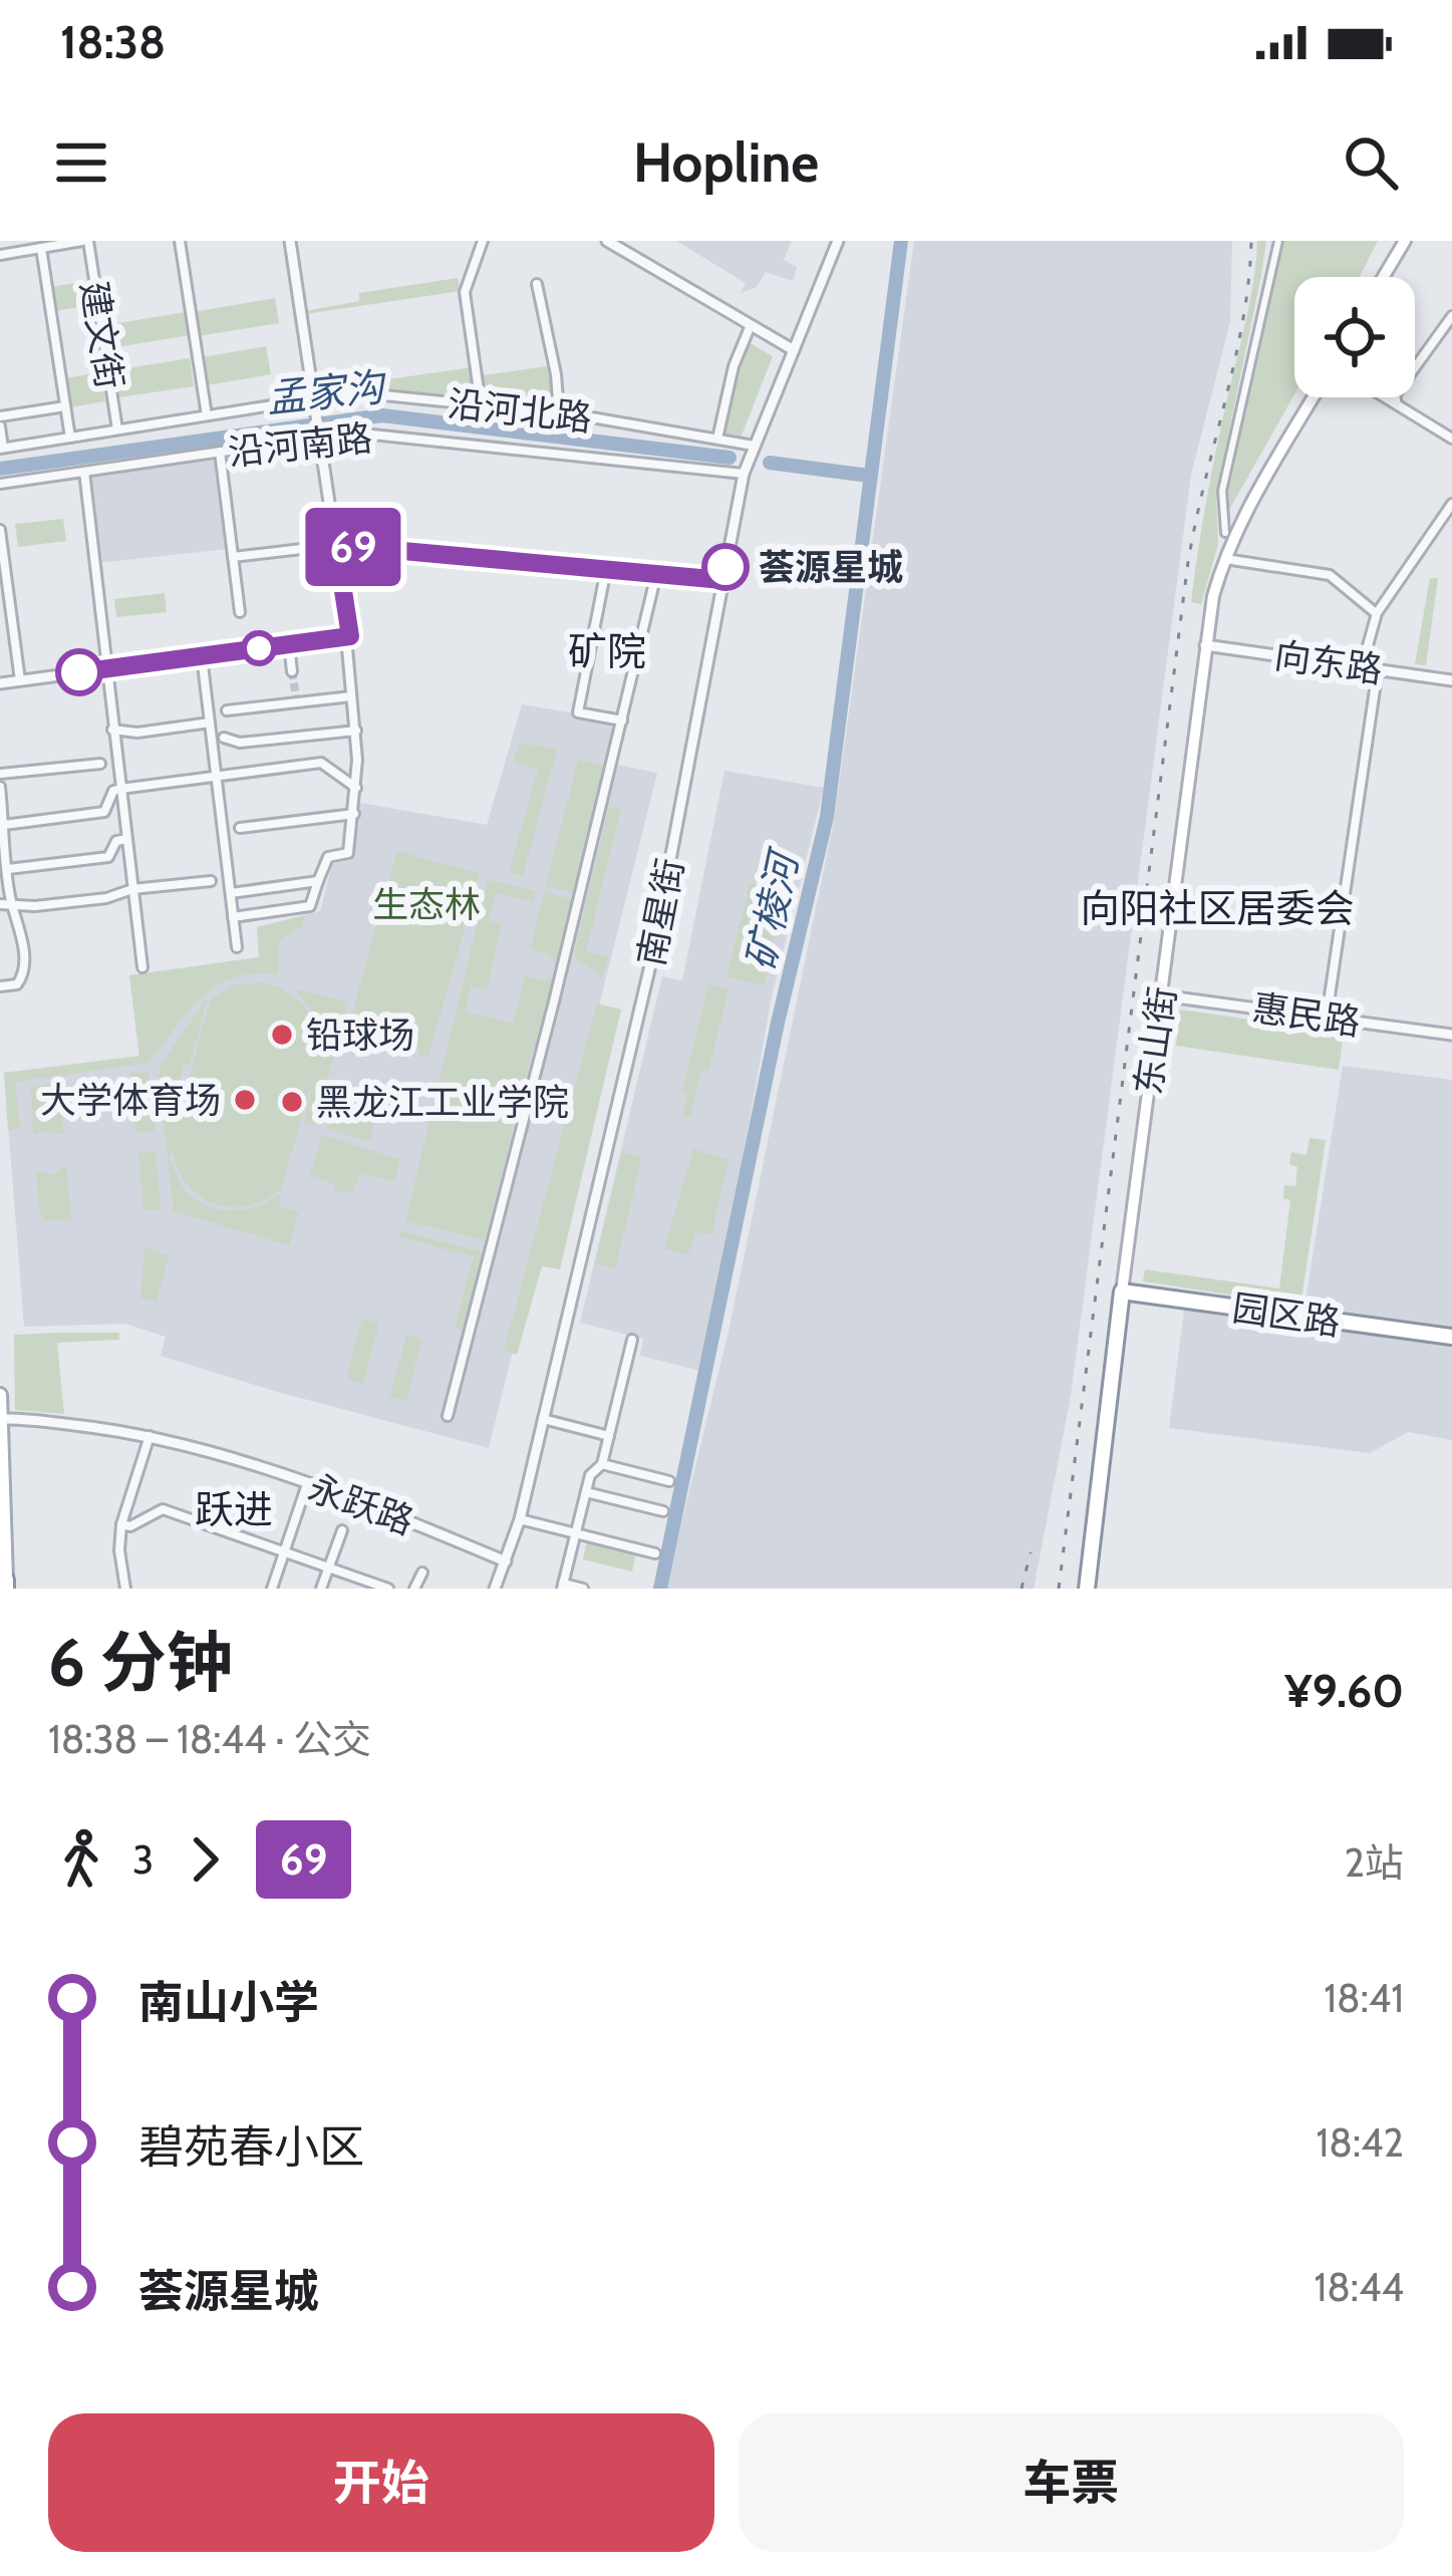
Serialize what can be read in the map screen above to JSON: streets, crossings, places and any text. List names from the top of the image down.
{
  "streets": {
    "highway": ["东山街", "园区路"],
    "street": [
      "建文街",
      "沿河北路",
      "沿河南路",
      "向东路",
      "南星街",
      "惠民路",
      "永跃路"
    ]
  },
  "crossings": [
    ["建文街", "沿河北路"],
    ["沿河北路", "南星街"],
    ["沿河南路", "南星街"],
    ["向东路", "东山街"],
    ["南星街", "永跃路"],
    ["惠民路", "东山街"],
    ["东山街", "园区路"]
  ],
  "districts": ["矿院", "向阳社区居委会", "跃进"],
  "water": ["孟家沟", "矿棱河"],
  "parks": ["生态林"],
  "places": [
    "荟源星城",
    "铅球场",
    "大学体育场",
    "黑龙江工业学院"
  ],
  "lines": ["bus line 69"],
  "page": {
    "status": "18:38",
    "header": "Hopline",
    "on_map": "69",
    "heading": ["6 分钟", "18:38 – 18:44 · 公交", "¥9.60"],
    "legs": ["3", "69", "2站"],
    "list": [
      {
        "name": "南山小学",
        "value": "18:41"
      },
      {
        "name": "碧苑春小区",
        "value": "18:42"
      },
      {
        "name": "荟源星城",
        "value": "18:44"
      }
    ],
    "buttons": ["开始", "车票"]
  }
}
